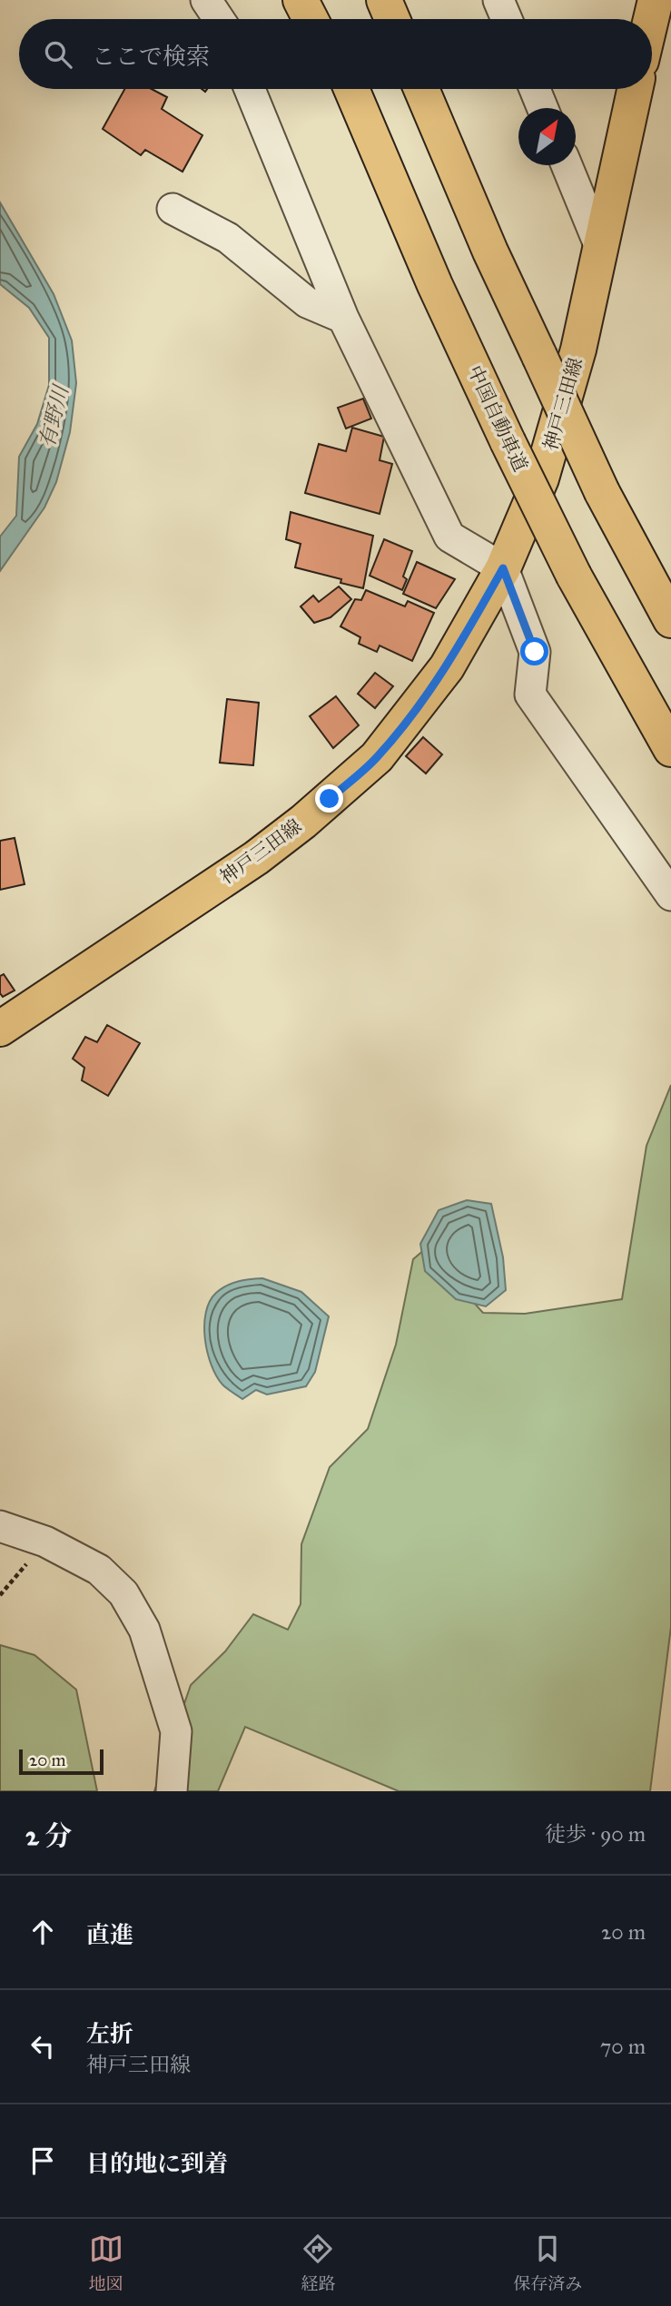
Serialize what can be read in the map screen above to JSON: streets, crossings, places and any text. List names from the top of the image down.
{
  "streets": {
    "main road": ["神戸三田線", "中国自動車道"]
  },
  "water": ["有野川"],
  "scale_bar": "20 m",
  "north": "top right",
  "page": {
    "search": "ここで検索",
    "scale": "20 m",
    "heading": ["2 分", "徒歩 · 90 m"],
    "list": [
      ["直進", "20 m"],
      ["左折", "神戸三田線", "70 m"],
      "目的地に到着"
    ],
    "nav": ["地図", "経路", "保存済み"]
  }
}
